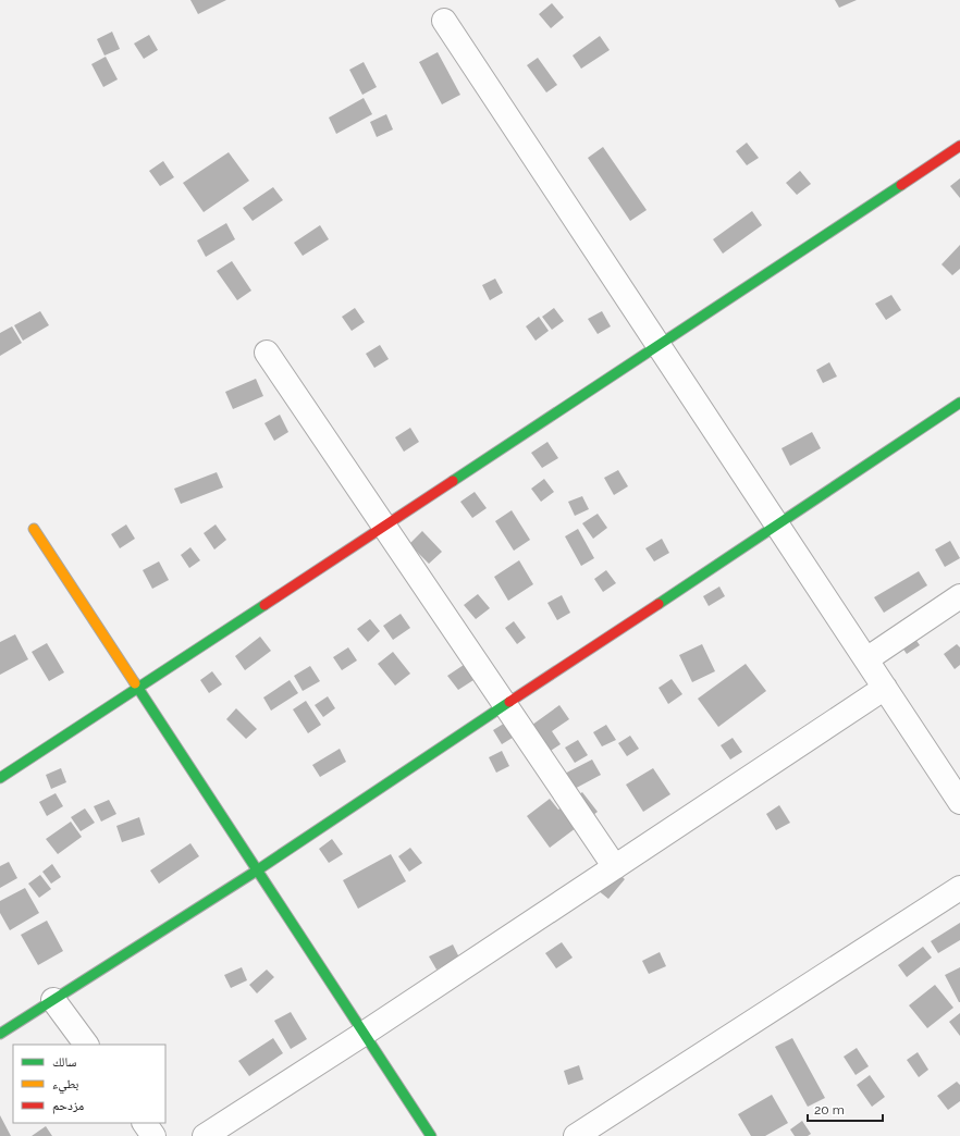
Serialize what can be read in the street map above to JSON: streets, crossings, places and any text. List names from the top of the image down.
{
  "legend": ["سالك", "بطيء", "مزدحم"],
  "scale_bar": "20 m"
}
